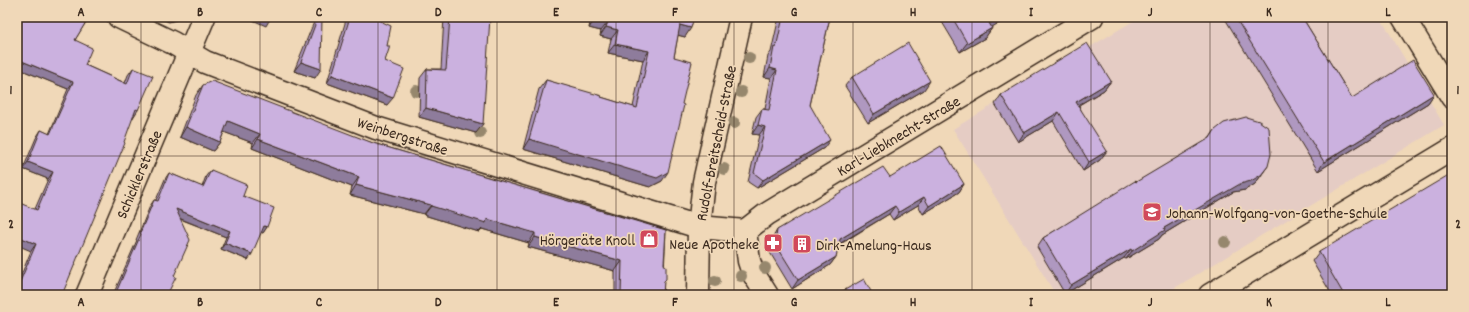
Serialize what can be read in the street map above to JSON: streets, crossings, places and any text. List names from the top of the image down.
{
  "streets": {
    "street": [
      "Weinbergstraße",
      "Karl-Liebknecht-Straße",
      "Rudolf-Breitscheid-Straße",
      "Schicklerstraße"
    ]
  },
  "crossings": [
    ["Weinbergstraße", "Rudolf-Breitscheid-Straße"],
    ["Weinbergstraße", "Schicklerstraße"]
  ],
  "places": {
    "school or university": ["Johann-Wolfgang-von-Goethe-Schule"],
    "shop": ["Hörgeräte Knoll"],
    "pharmacy": ["Neue Apotheke"],
    "building": ["Dirk-Amelung-Haus"]
  },
  "grid": {
    "columns": [
      "A",
      "B",
      "C",
      "D",
      "E",
      "F",
      "G",
      "H",
      "I",
      "J",
      "K",
      "L"
    ],
    "rows": ["1", "2"]
  }
}
